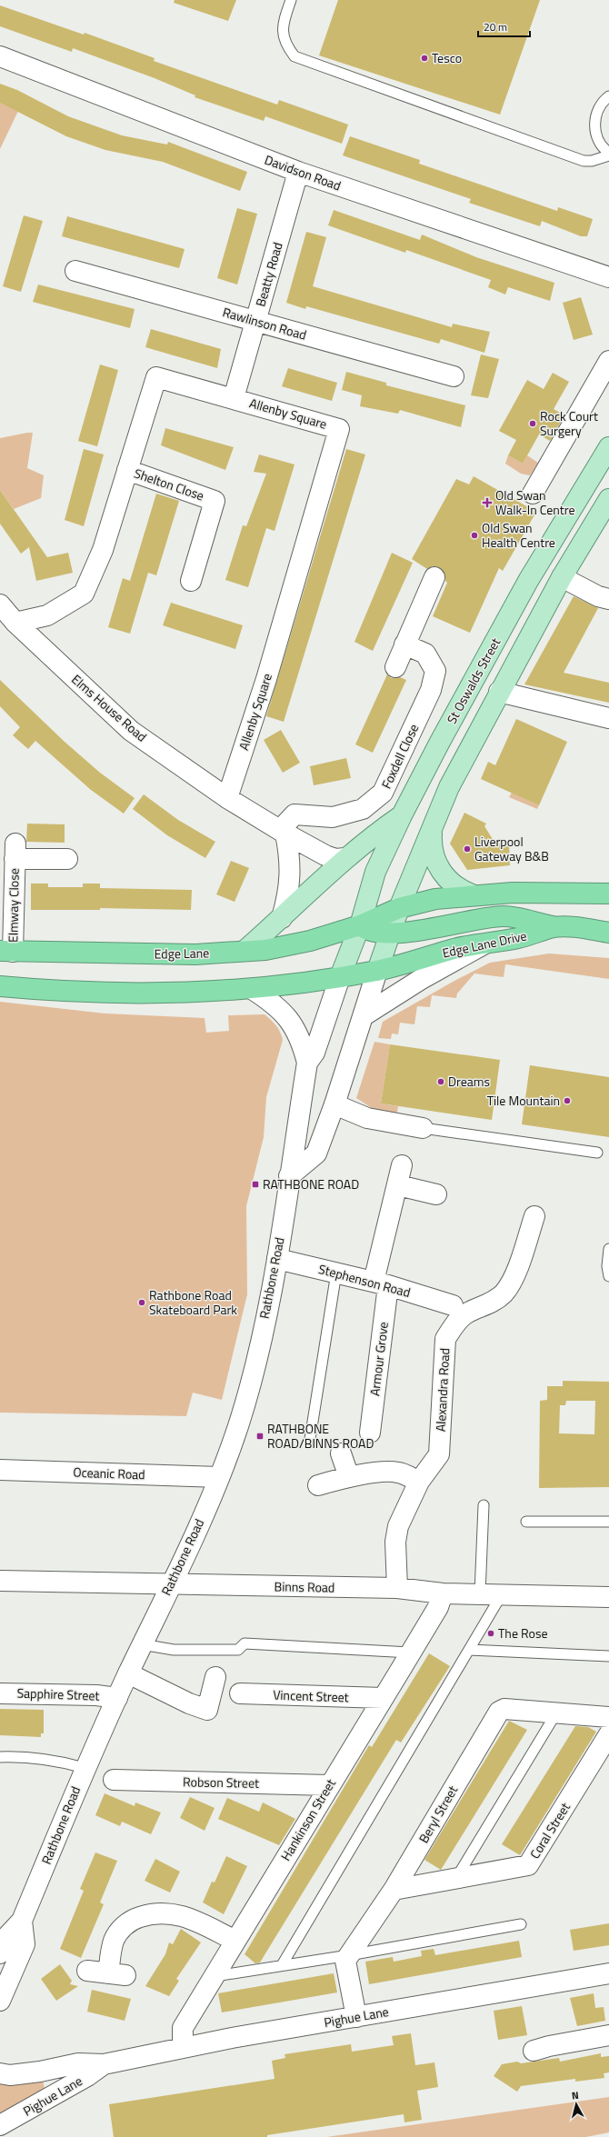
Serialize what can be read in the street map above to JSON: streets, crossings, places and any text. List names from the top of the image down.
{
  "streets": {
    "highway": ["Edge Lane Drive", "Edge Lane"],
    "main road": ["St Oswalds Street"],
    "street": [
      "Davidson Road",
      "Beatty Road",
      "Rawlinson Road",
      "Allenby Square",
      "Shelton Close",
      "Elms House Road",
      "Foxdell Close",
      "Elmway Close",
      "Rathbone Road",
      "Stephenson Road",
      "Armour Grove",
      "Alexandra Road",
      "Oceanic Road",
      "Binns Road",
      "Sapphire Street",
      "Vincent Street",
      "Robson Street",
      "Beryl Street",
      "Hankinson Street",
      "Coral Street",
      "Pighue Lane"
    ]
  },
  "crossings": [
    ["Davidson Road", "Beatty Road"],
    ["Beatty Road", "Rawlinson Road"],
    ["Beatty Road", "Allenby Square"],
    ["Allenby Square", "Shelton Close"],
    ["Allenby Square", "Elms House Road"],
    ["St Oswalds Street", "Edge Lane Drive"],
    ["St Oswalds Street", "Edge Lane"],
    ["St Oswalds Street", "Rathbone Road"],
    ["Elms House Road", "Foxdell Close"],
    ["Elmway Close", "Edge Lane"],
    ["Edge Lane Drive", "Rathbone Road"],
    ["Rathbone Road", "Stephenson Road"],
    ["Rathbone Road", "Oceanic Road"],
    ["Rathbone Road", "Binns Road"],
    ["Rathbone Road", "Sapphire Street"],
    ["Stephenson Road", "Armour Grove"],
    ["Alexandra Road", "Binns Road"],
    ["Binns Road", "Hankinson Street"],
    ["Vincent Street", "Hankinson Street"],
    ["Robson Street", "Hankinson Street"],
    ["Beryl Street", "Coral Street"],
    ["Beryl Street", "Pighue Lane"],
    ["Hankinson Street", "Pighue Lane"]
  ],
  "places": {
    "other": [
      "Tesco",
      "Rock Court Surgery",
      "Old Swan Health Centre",
      "Liverpool Gateway B&B",
      "Dreams",
      "Tile Mountain",
      "Rathbone Road Skateboard Park",
      "The Rose"
    ],
    "health": ["Old Swan Walk-In Centre"],
    "transit": ["RATHBONE ROAD", "RATHBONE ROAD/BINNS ROAD"]
  },
  "scale_bar": "20 m",
  "north": "top"
}
